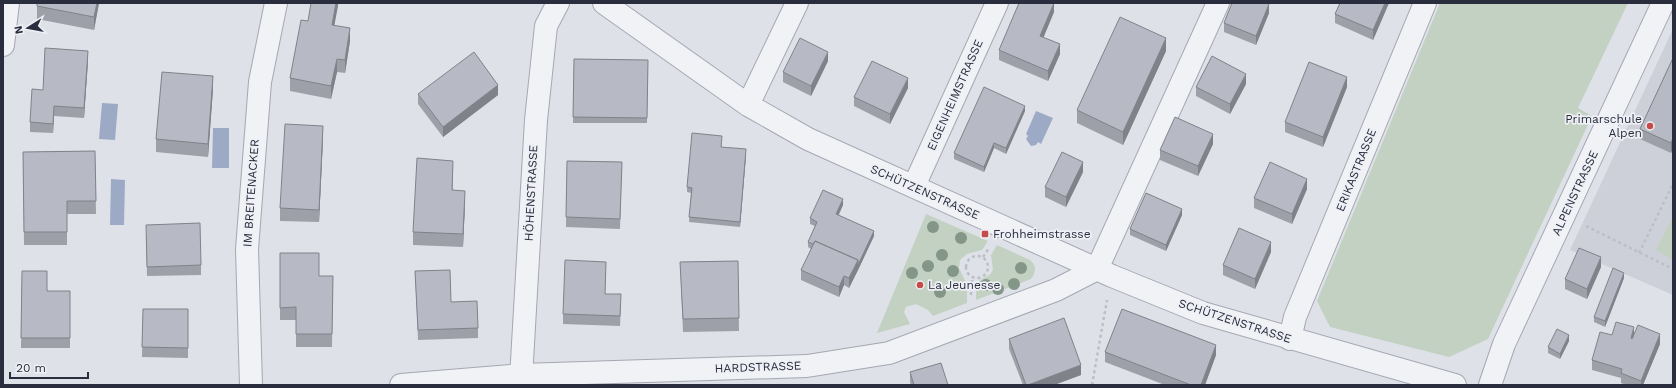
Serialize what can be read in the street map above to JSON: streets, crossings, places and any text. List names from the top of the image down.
{
  "streets": {
    "street": [
      "EIGENHEIMSTRASSE",
      "ERIKASTRASSE",
      "SCHÜTZENSTRASSE",
      "IM BREITENACKER",
      "HÖHENSTRASSE",
      "ALPENSTRASSE",
      "HARDSTRASSE"
    ]
  },
  "crossings": [
    ["EIGENHEIMSTRASSE", "SCHÜTZENSTRASSE"],
    ["ERIKASTRASSE", "SCHÜTZENSTRASSE"],
    ["SCHÜTZENSTRASSE", "HARDSTRASSE"],
    ["HÖHENSTRASSE", "HARDSTRASSE"]
  ],
  "places": {
    "other": ["Primarschule Alpen", "La Jeunesse"],
    "transit": ["Frohheimstrasse"]
  },
  "scale_bar": "20 m",
  "north": "left"
}
